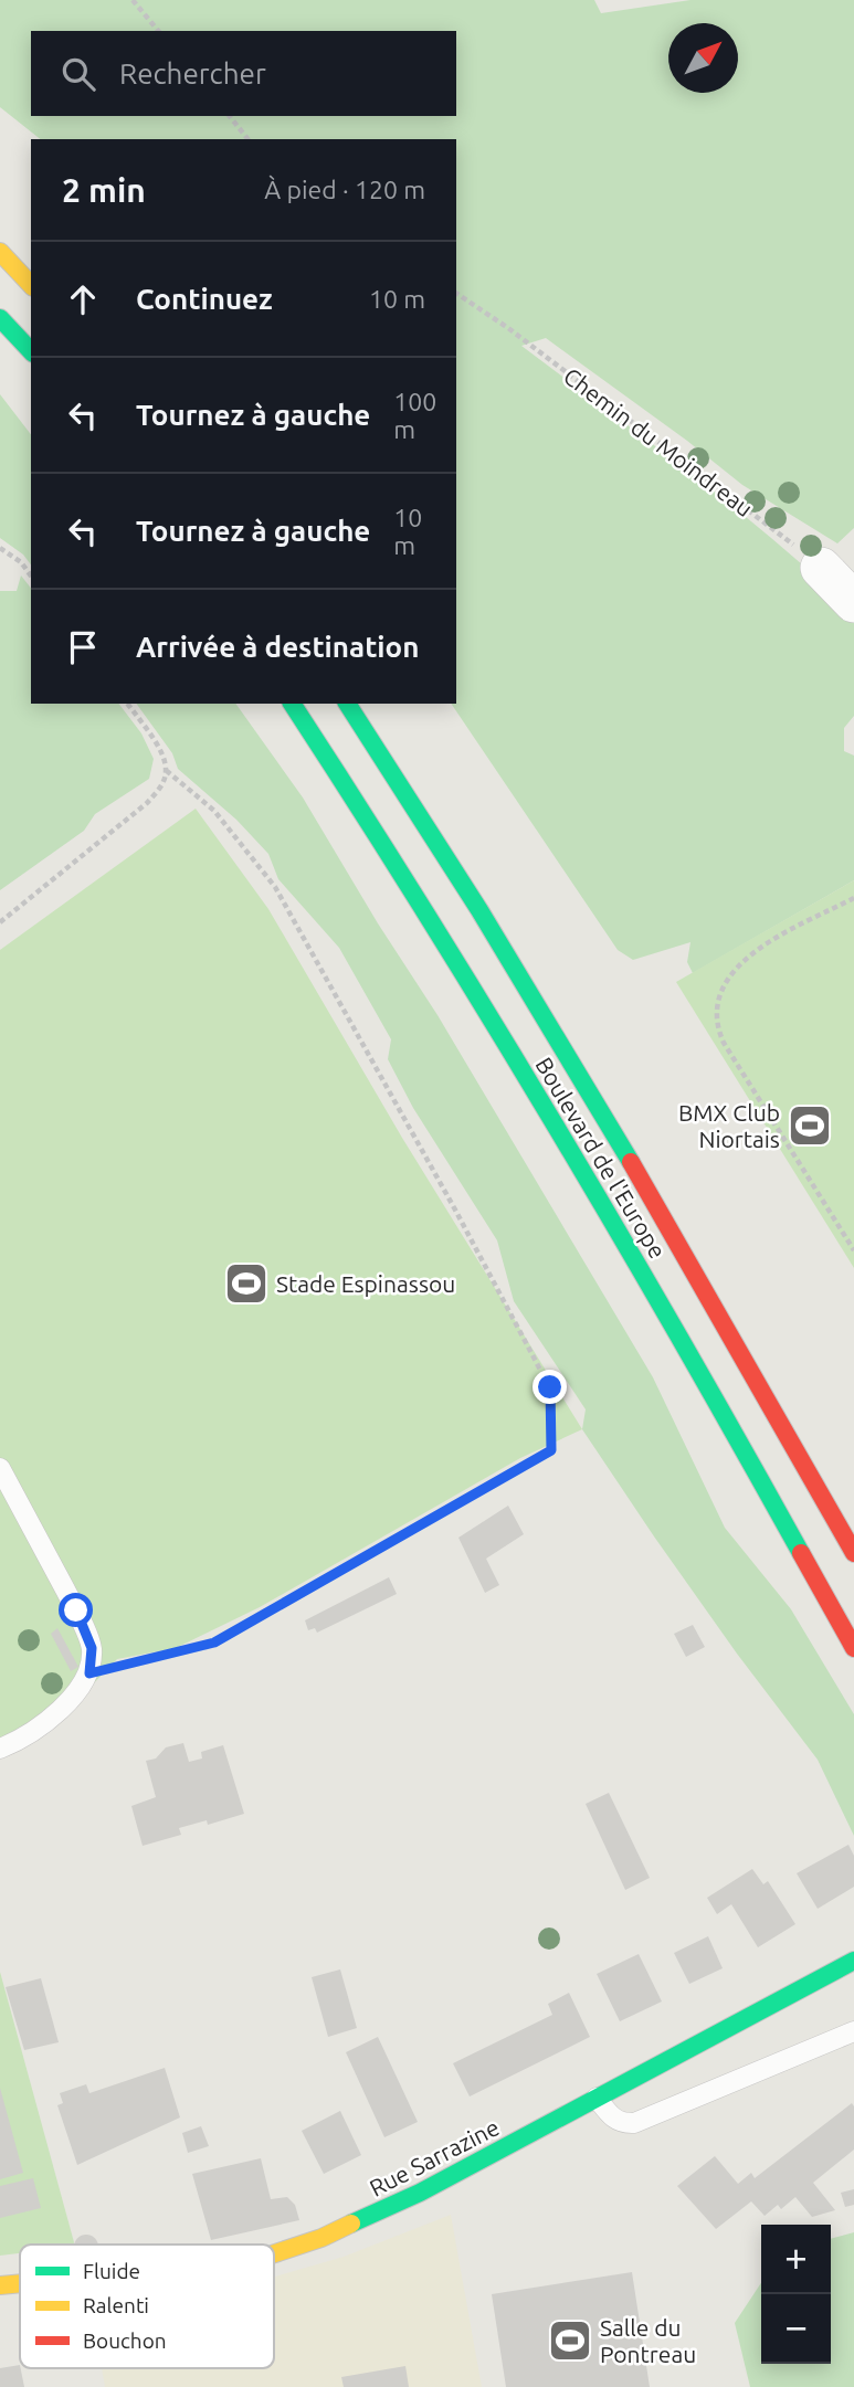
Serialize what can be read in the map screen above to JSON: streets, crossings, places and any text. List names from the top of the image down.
{
  "streets": {
    "main road": ["Boulevard de l'Europe", "Rue Sarrazine"],
    "path": ["Chemin du Moindreau"]
  },
  "places": {
    "sports": ["BMX Club Niortais", "Stade Espinassou", "Salle du Pontreau"]
  },
  "legend": ["Fluide", "Ralenti", "Bouchon"],
  "north": "top right",
  "page": {
    "search": "Rechercher",
    "heading": ["2 min", "À pied · 120 m"],
    "list": [
      ["Continuez", "10 m"],
      ["Tournez à gauche", "100 m"],
      ["Tournez à gauche", "10 m"],
      "Arrivée à destination"
    ],
    "map_buttons": ["+", "−"]
  }
}
